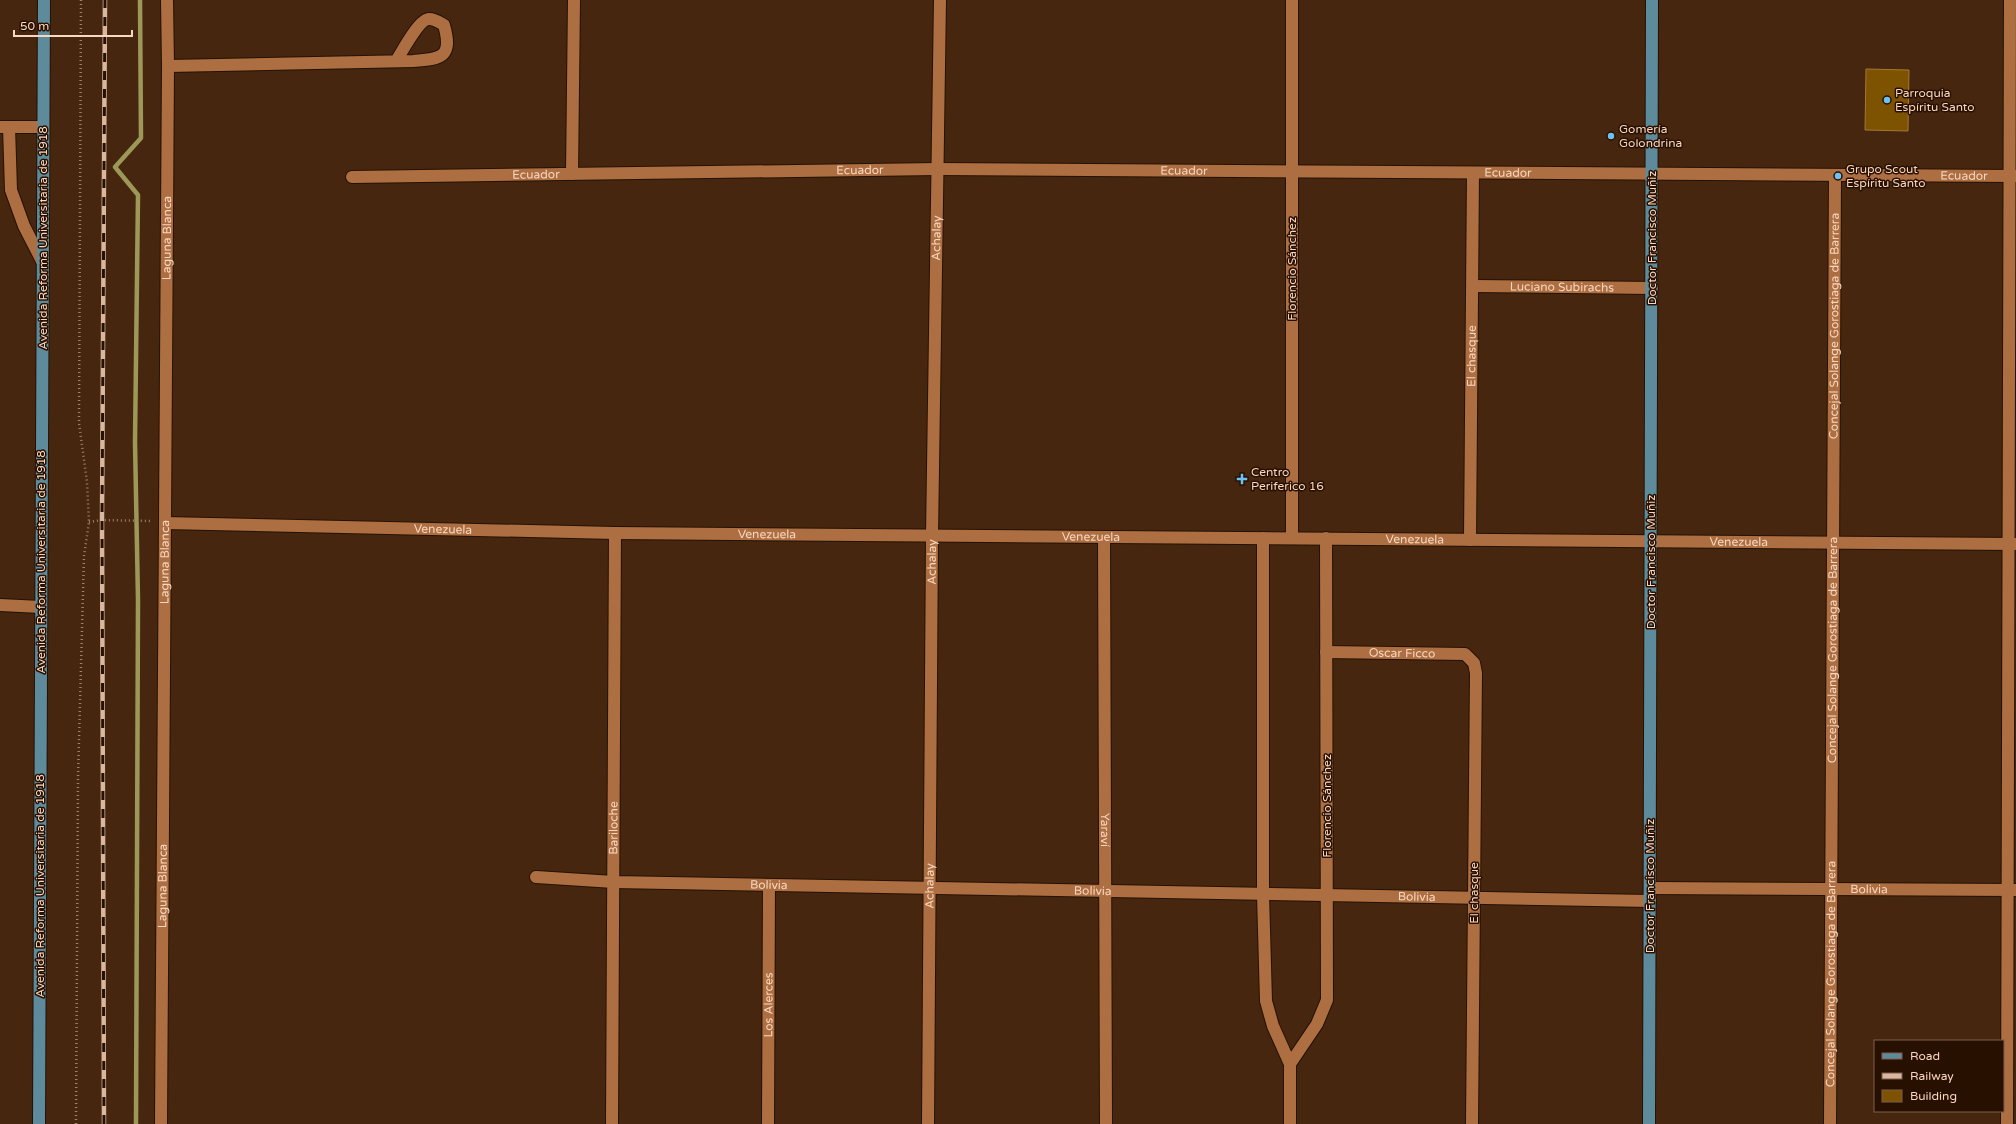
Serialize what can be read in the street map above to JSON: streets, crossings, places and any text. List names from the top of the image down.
{
  "streets": {
    "main road": ["Avenida Reforma Universitaria de 1918", "Doctor Francisco Muñiz"],
    "street": [
      "Ecuador",
      "Laguna Blanca",
      "Achalay",
      "Florencio Sánchez",
      "Luciano Subirachs",
      "Concejal Solange Gorostiaga de Barrera",
      "El chasque",
      "Venezuela",
      "Oscar Ficco",
      "Bariloche",
      "Yaraví",
      "Bolivia",
      "Los Alerces"
    ]
  },
  "crossings": [
    ["Ecuador", "Achalay"],
    ["Ecuador", "Doctor Francisco Muñiz"],
    ["Ecuador", "Florencio Sánchez"],
    ["Ecuador", "Concejal Solange Gorostiaga de Barrera"],
    ["Ecuador", "El chasque"],
    ["Laguna Blanca", "Venezuela"],
    ["Achalay", "Venezuela"],
    ["Achalay", "Bolivia"],
    ["Doctor Francisco Muñiz", "Luciano Subirachs"],
    ["Doctor Francisco Muñiz", "Venezuela"],
    ["Doctor Francisco Muñiz", "Bolivia"],
    ["Florencio Sánchez", "Venezuela"],
    ["Florencio Sánchez", "Oscar Ficco"],
    ["Florencio Sánchez", "Bolivia"],
    ["Luciano Subirachs", "El chasque"],
    ["Concejal Solange Gorostiaga de Barrera", "Venezuela"],
    ["Concejal Solange Gorostiaga de Barrera", "Bolivia"],
    ["El chasque", "Venezuela"],
    ["El chasque", "Oscar Ficco"],
    ["El chasque", "Bolivia"],
    ["Venezuela", "Bariloche"],
    ["Venezuela", "Yaraví"],
    ["Bariloche", "Bolivia"],
    ["Yaraví", "Bolivia"],
    ["Bolivia", "Los Alerces"]
  ],
  "places": {
    "other": ["Parroquia Espíritu Santo", "Gomería Golondrina", "Grupo Scout Espíritu Santo"],
    "health": ["Centro Periferico 16"]
  },
  "legend": ["Road", "Railway", "Building"],
  "scale_bar": "50 m"
}
